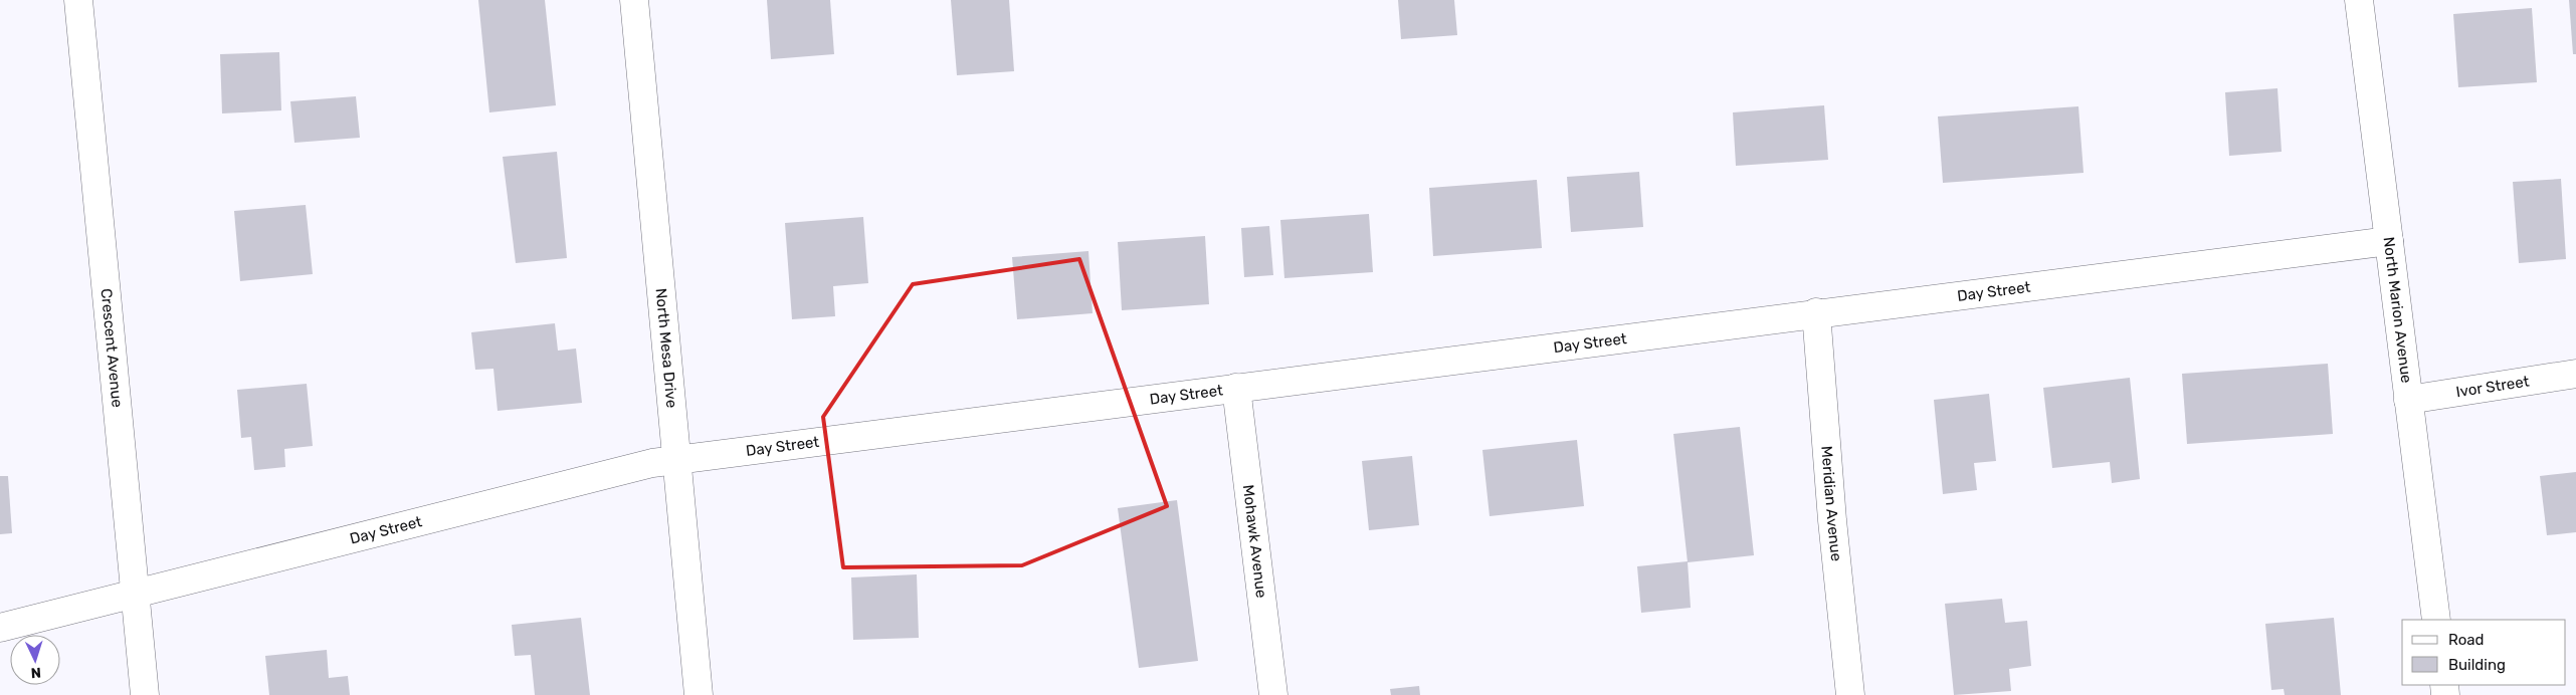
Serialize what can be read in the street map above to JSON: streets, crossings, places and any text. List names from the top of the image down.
{
  "streets": {
    "street": [
      "Day Street",
      "North Marion Avenue",
      "Crescent Avenue",
      "North Mesa Drive",
      "Ivor Street",
      "Meridian Avenue",
      "Mohawk Avenue"
    ]
  },
  "crossings": [
    ["Day Street", "North Marion Avenue"],
    ["Day Street", "Crescent Avenue"],
    ["Day Street", "North Mesa Drive"],
    ["Day Street", "Meridian Avenue"],
    ["Day Street", "Mohawk Avenue"],
    ["North Marion Avenue", "Ivor Street"]
  ],
  "legend": ["Road", "Building"],
  "north": "bottom"
}
